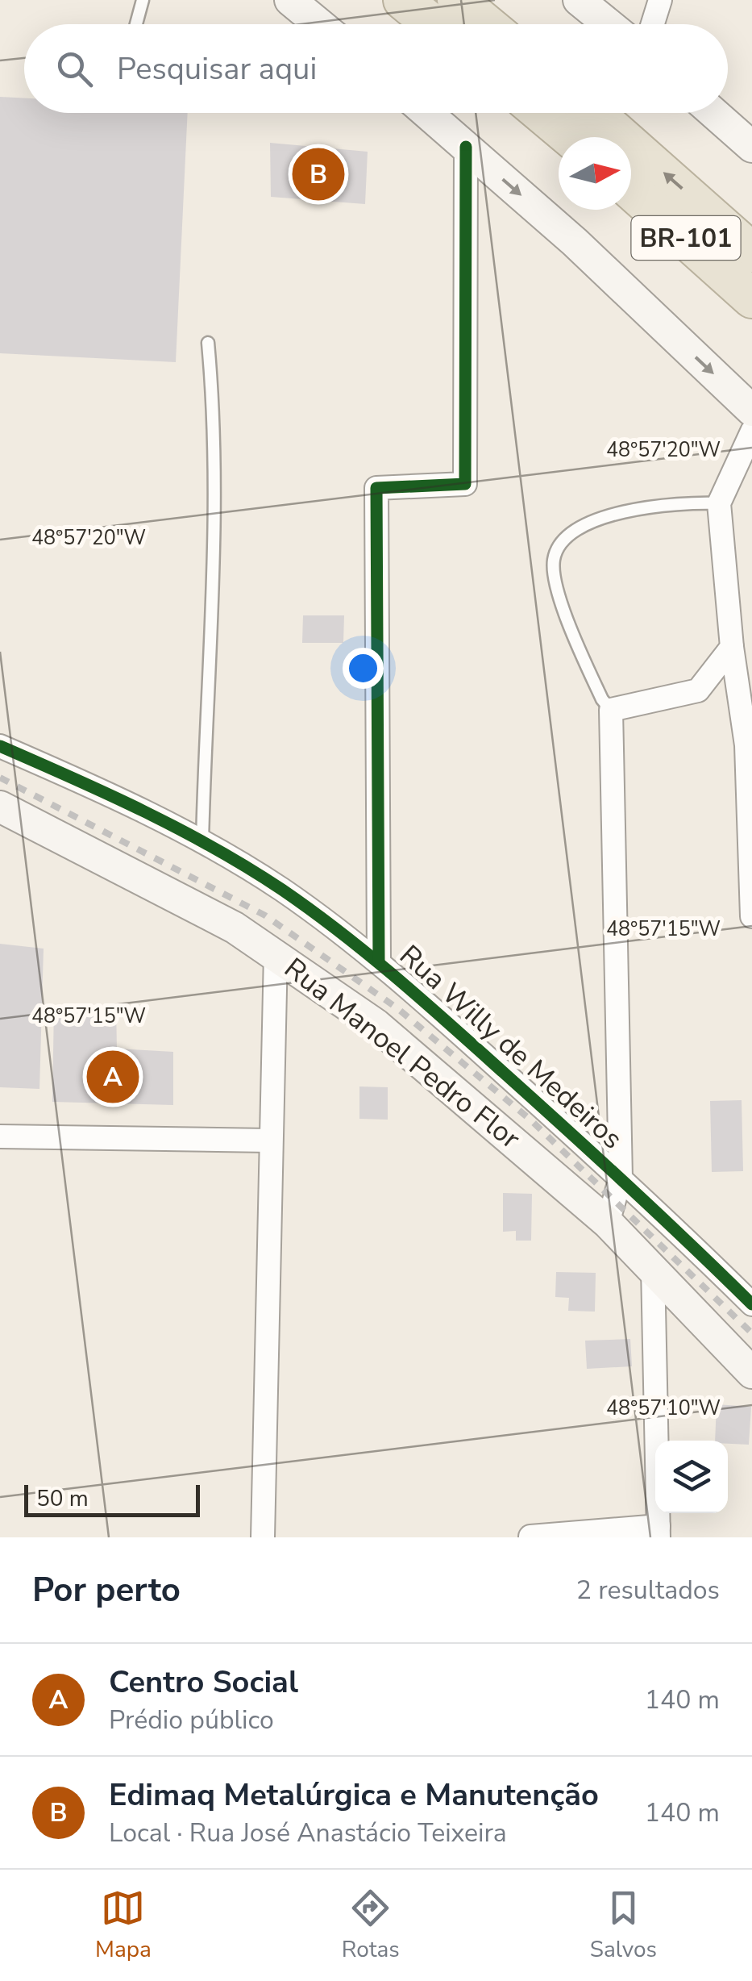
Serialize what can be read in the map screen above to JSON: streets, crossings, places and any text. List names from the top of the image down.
{
  "streets": {
    "highway": ["BR-101"],
    "main road": ["Rua Manoel Pedro Flor"],
    "street": ["Rua Willy de Medeiros"]
  },
  "scale_bar": "50 m",
  "north": "right",
  "page": {
    "search": "Pesquisar aqui",
    "pins": ["B", "A"],
    "scale": "50 m",
    "heading": ["Por perto", "2 resultados"],
    "list": [
      {
        "mark": "A",
        "name": "Centro Social",
        "note": "Prédio público",
        "value": "140 m"
      },
      {
        "mark": "B",
        "name": "Edimaq Metalúrgica e Manutenção",
        "note": "Local · Rua José Anastácio Teixeira",
        "value": "140 m"
      }
    ],
    "nav": ["Mapa", "Rotas", "Salvos"]
  },
  "coordinates": ["48°57'20\"W", "48°57'15\"W", "48°57'10\"W"]
}
